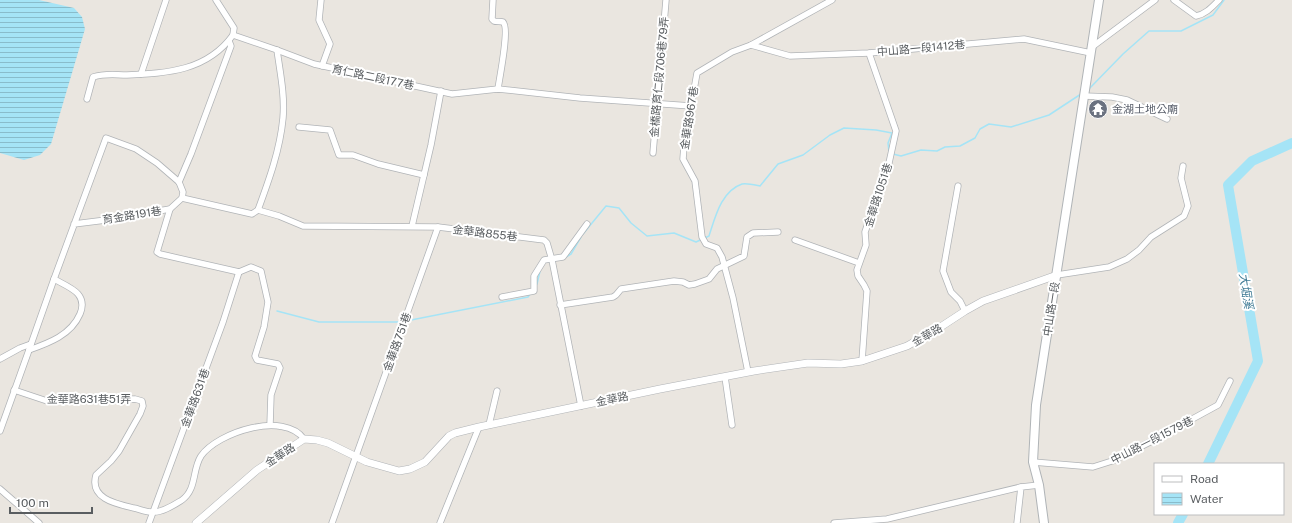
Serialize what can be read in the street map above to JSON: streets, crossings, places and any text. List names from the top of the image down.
{
  "streets": {
    "main road": ["中山路一段"],
    "street": [
      "中山路一段1412巷",
      "育仁路二段177巷",
      "金橋路育仁段706巷79弄",
      "金華路967巷",
      "金華路1051巷",
      "育金路191巷",
      "金華路855巷",
      "金華路",
      "金華路751巷",
      "金華路631巷",
      "金華路631巷51弄",
      "中山路一段1579巷"
    ]
  },
  "crossings": [
    ["中山路一段1412巷", "金華路967巷"],
    ["中山路一段1412巷", "金華路1051巷"],
    ["中山路一段1412巷", "中山路一段"],
    ["育仁路二段177巷", "金橋路育仁段706巷79弄"],
    ["育仁路二段177巷", "金華路967巷"],
    ["金華路967巷", "金華路"],
    ["金華路1051巷", "金華路"],
    ["育金路191巷", "金華路855巷"],
    ["金華路855巷", "金華路"],
    ["金華路855巷", "金華路751巷"],
    ["中山路一段", "金華路"],
    ["中山路一段", "中山路一段1579巷"],
    ["金華路", "金華路751巷"],
    ["金華路631巷", "金華路631巷51弄"]
  ],
  "water": ["大堀溪"],
  "places": {
    "temple": ["金湖土地公廟"]
  },
  "legend": ["Road", "Water"],
  "scale_bar": "100 m"
}
